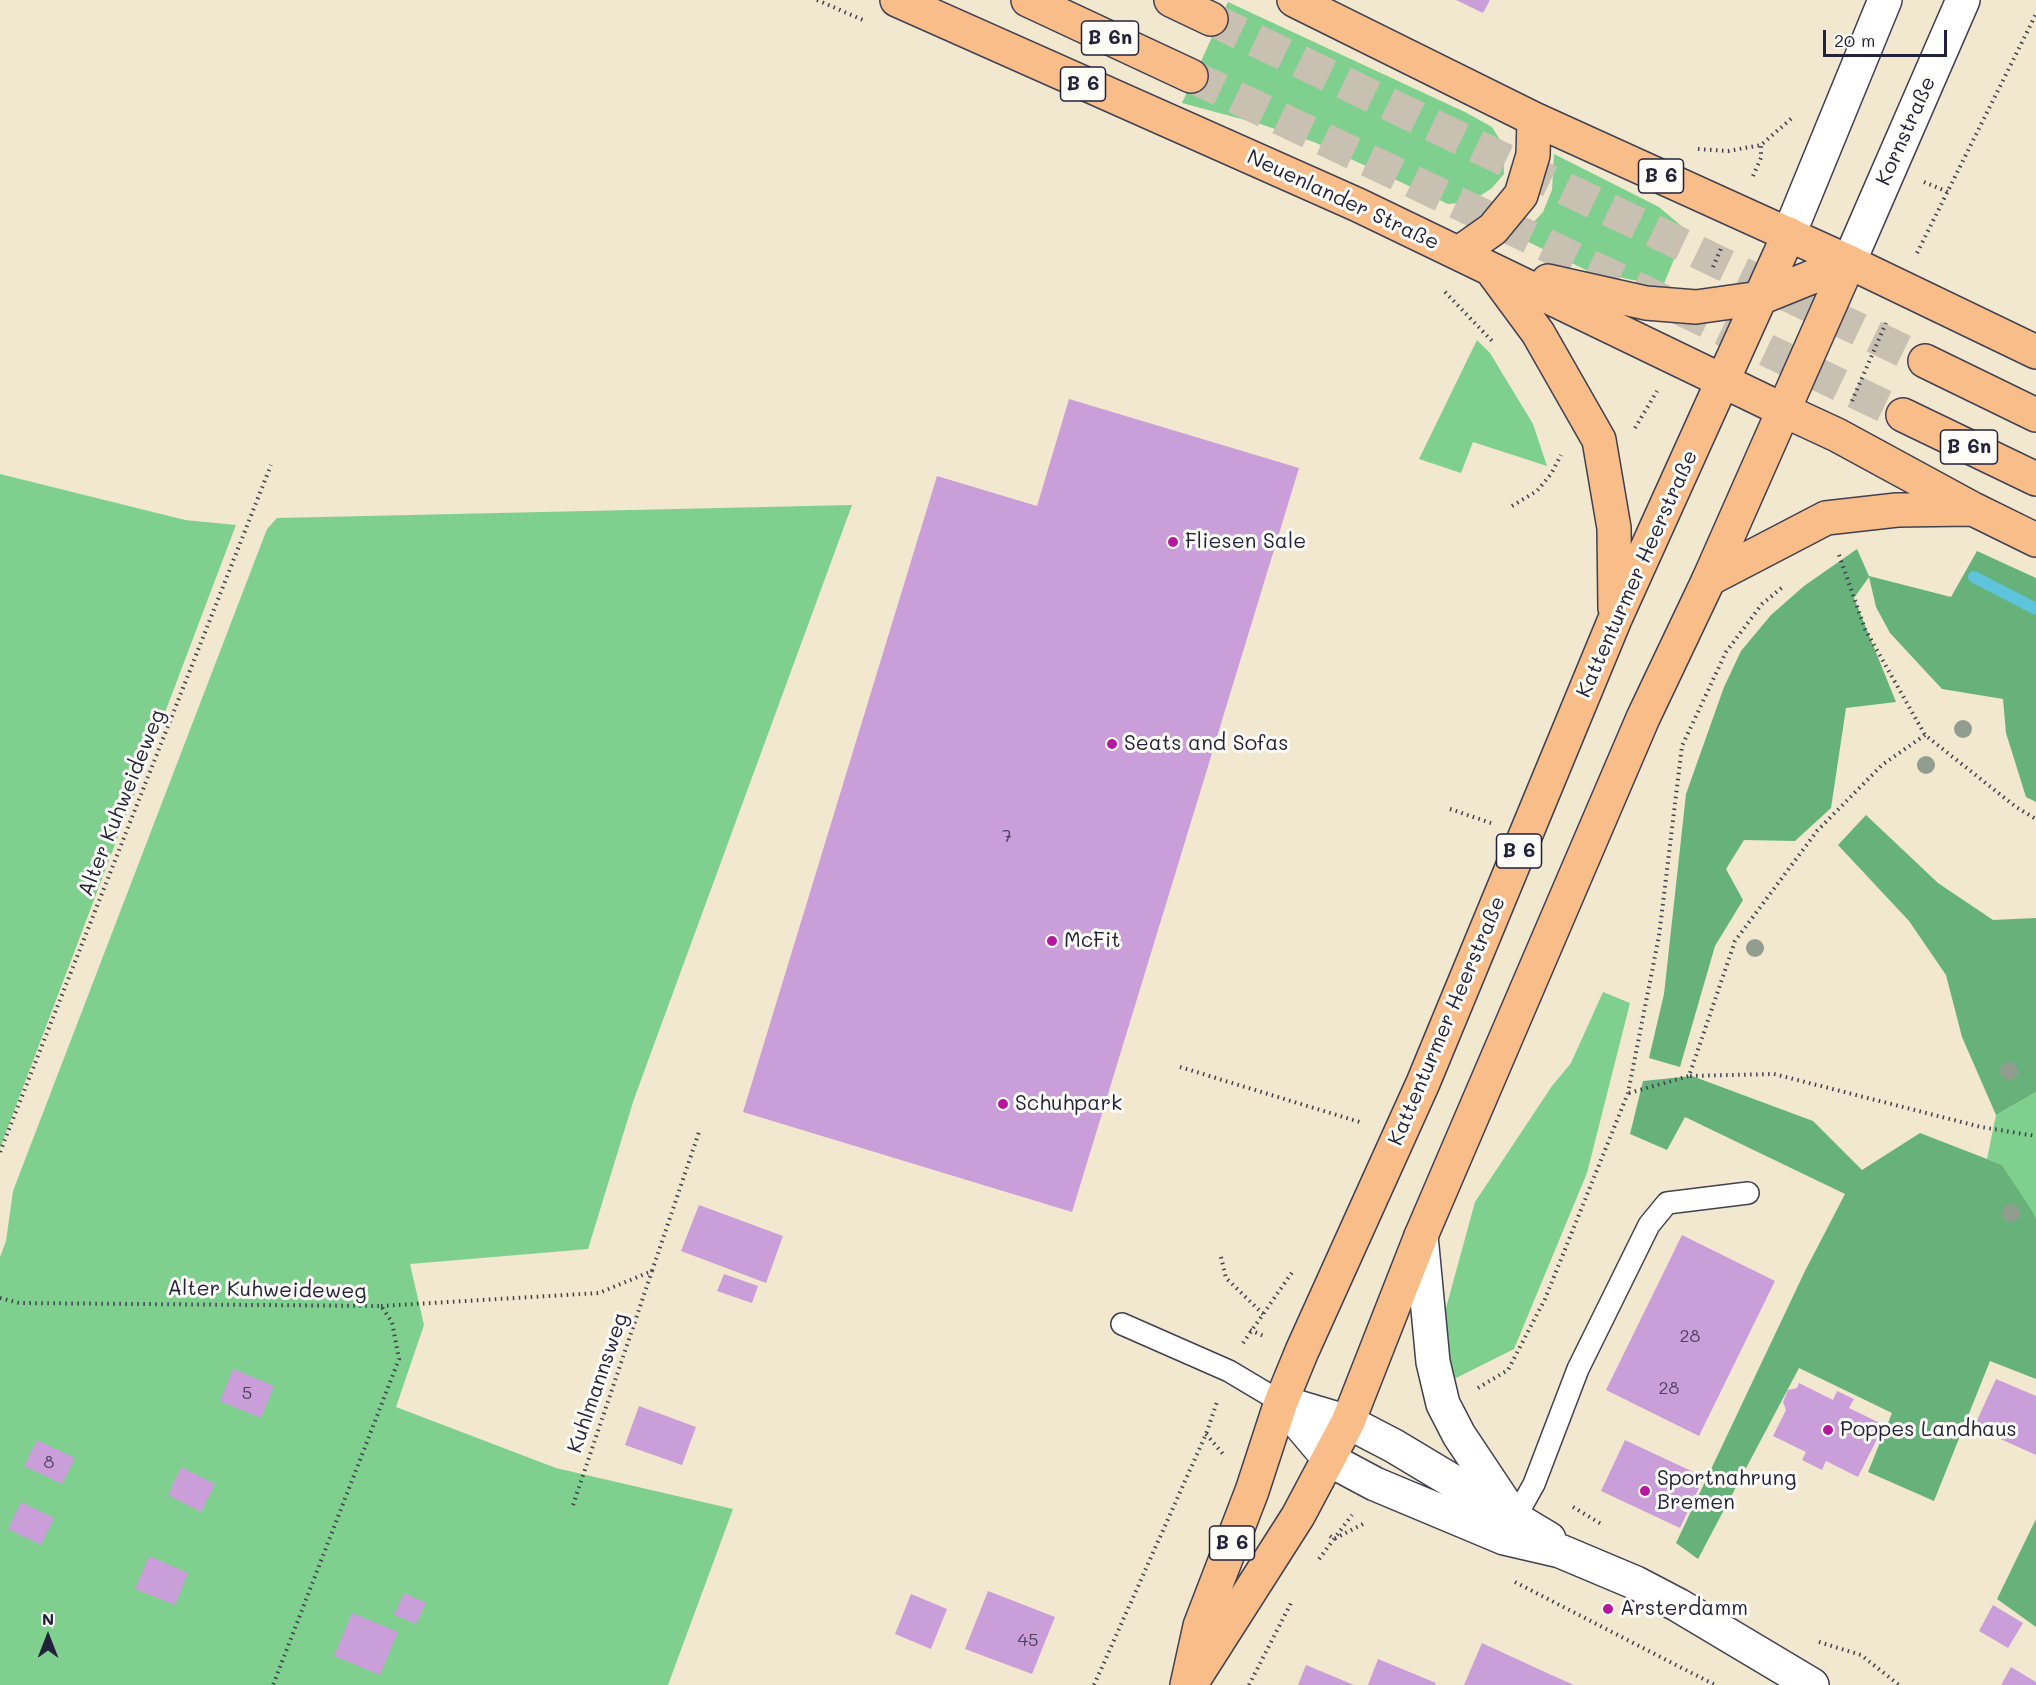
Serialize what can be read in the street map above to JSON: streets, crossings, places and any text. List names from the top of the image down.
{
  "streets": {
    "main road": [
      "B 6n",
      "B 6",
      "Neuenlander Straße",
      "Kattenturmer Heerstraße"
    ],
    "street": ["Kornstraße"],
    "path": ["Alter Kuhweideweg", "Kuhlmannsweg"]
  },
  "crossings": [
    ["B 6", "Kornstraße"],
    ["B 6", "Neuenlander Straße"],
    ["B 6", "Kattenturmer Heerstraße"],
    ["Kornstraße", "Kattenturmer Heerstraße"],
    ["Neuenlander Straße", "Kattenturmer Heerstraße"]
  ],
  "places": [
    "Fliesen Sale",
    "Seats and Sofas",
    "McFit",
    "Schuhpark",
    "Poppes Landhaus",
    "Sportnahrung Bremen",
    "Arsterdamm"
  ],
  "house_numbers": [
    "7",
    "28",
    "28",
    "5",
    "8",
    "45"
  ],
  "scale_bar": "20 m",
  "north": "top"
}
